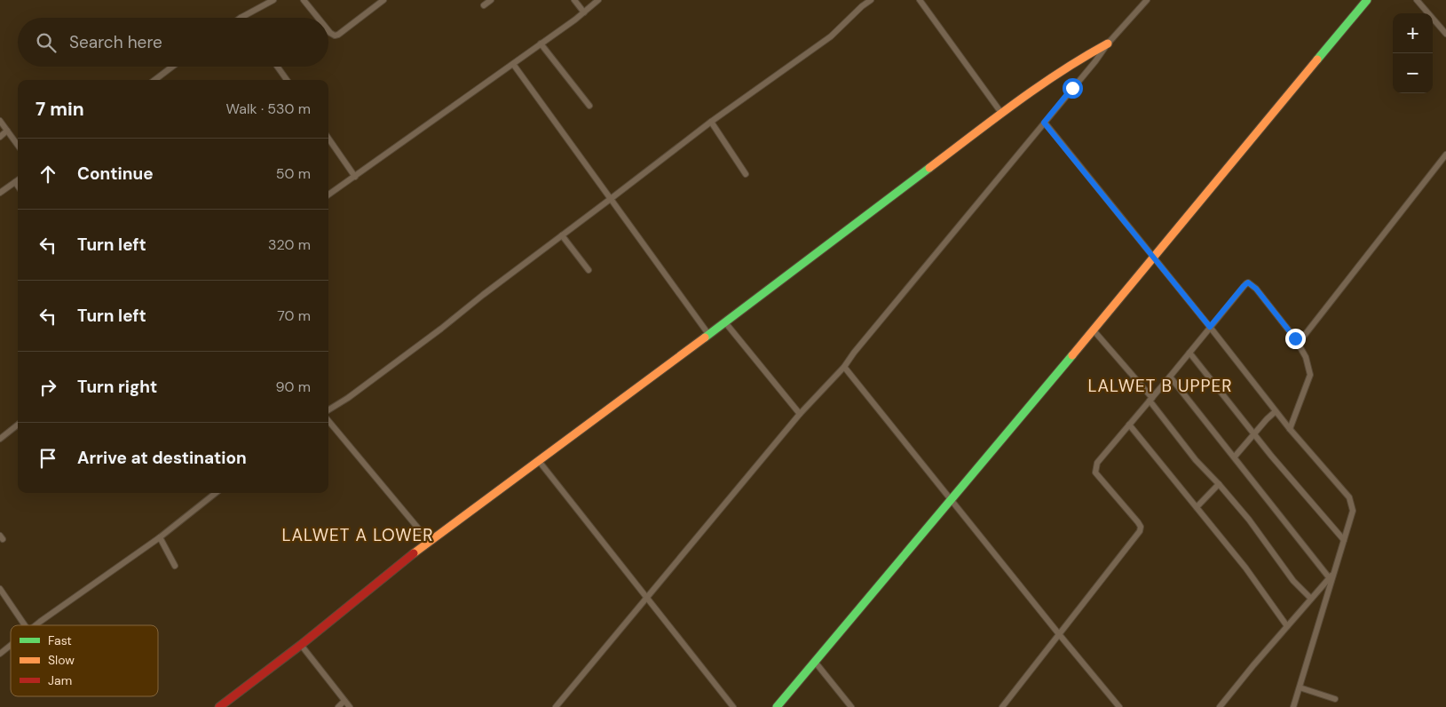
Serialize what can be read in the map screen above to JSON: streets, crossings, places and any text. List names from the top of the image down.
{
  "districts": ["LALWET B UPPER", "LALWET A LOWER"],
  "legend": ["Fast", "Slow", "Jam"],
  "page": {
    "map_buttons": ["+", "−"],
    "search": "Search here",
    "heading": ["7 min", "Walk · 530 m"],
    "list": [
      ["Continue", "50 m"],
      ["Turn left", "320 m"],
      ["Turn left", "70 m"],
      ["Turn right", "90 m"],
      "Arrive at destination"
    ]
  }
}
